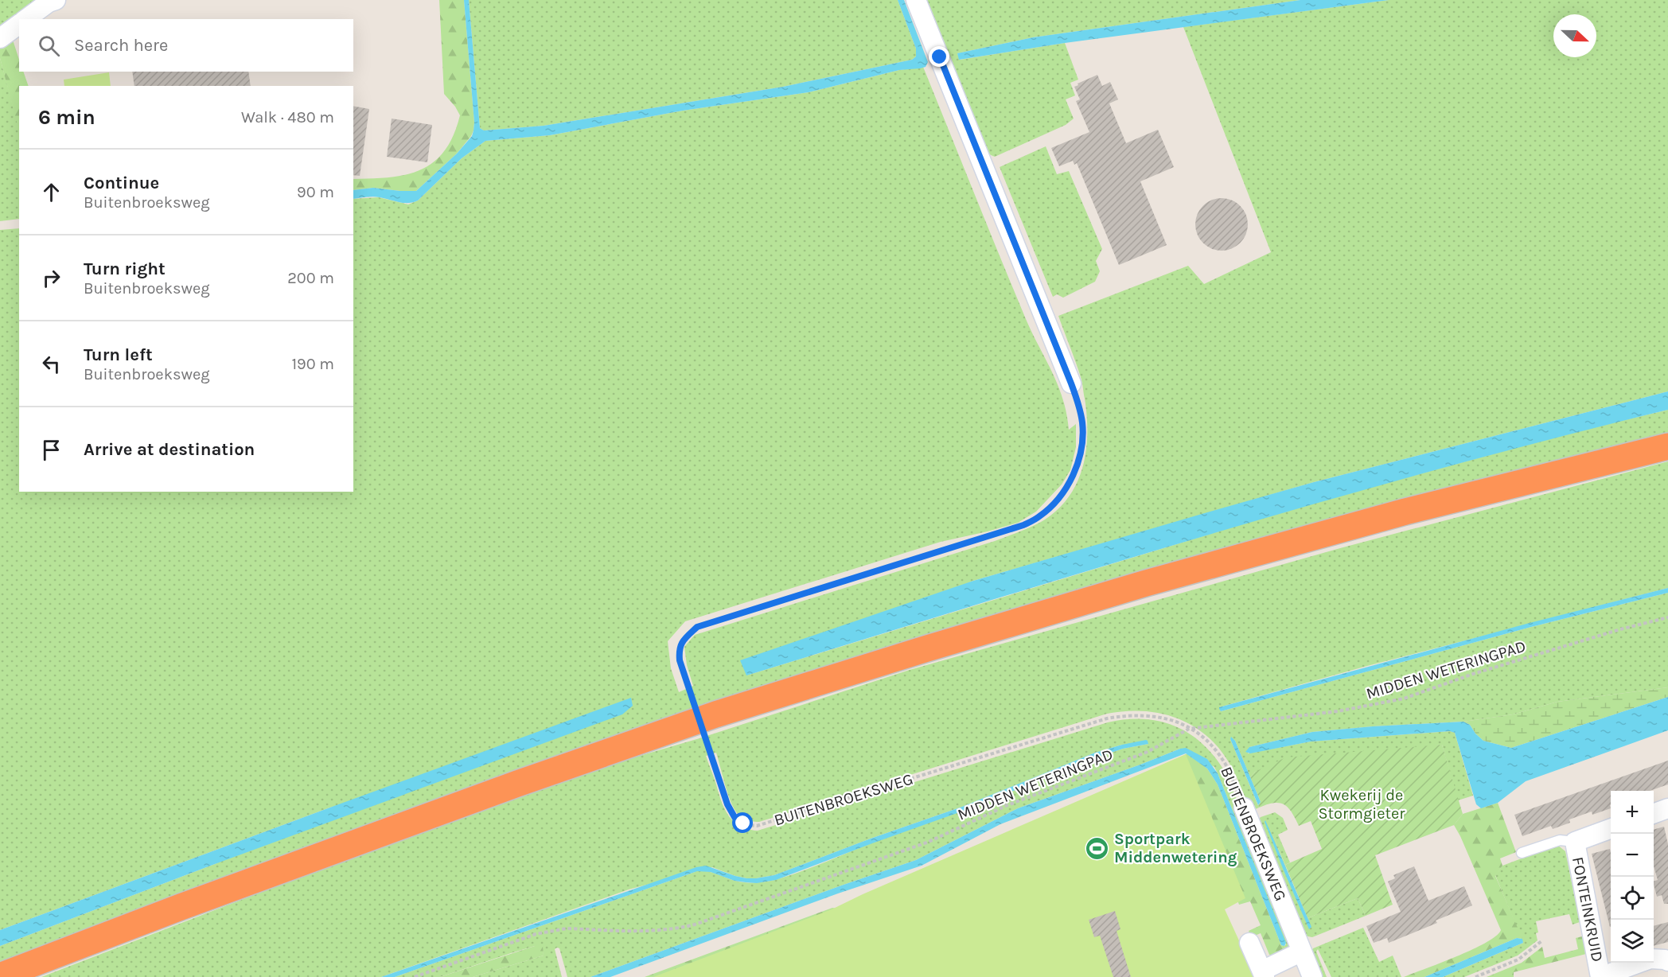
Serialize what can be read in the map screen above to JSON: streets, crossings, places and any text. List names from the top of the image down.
{
  "streets": {
    "street": ["BUITENBROEKSWEG", "FONTEINKRUID"],
    "path": ["MIDDEN WETERINGPAD"]
  },
  "crossings": [
    ["MIDDEN WETERINGPAD", "BUITENBROEKSWEG"]
  ],
  "parks": ["Kwekerij de Stormgieter"],
  "places": {
    "sports": ["Sportpark Middenwetering"]
  },
  "north": "right",
  "page": {
    "search": "Search here",
    "heading": ["6 min", "Walk · 480 m"],
    "list": [
      ["Continue", "Buitenbroeksweg", "90 m"],
      ["Turn right", "Buitenbroeksweg", "200 m"],
      ["Turn left", "Buitenbroeksweg", "190 m"],
      "Arrive at destination"
    ],
    "map_buttons": ["+", "−"]
  }
}
